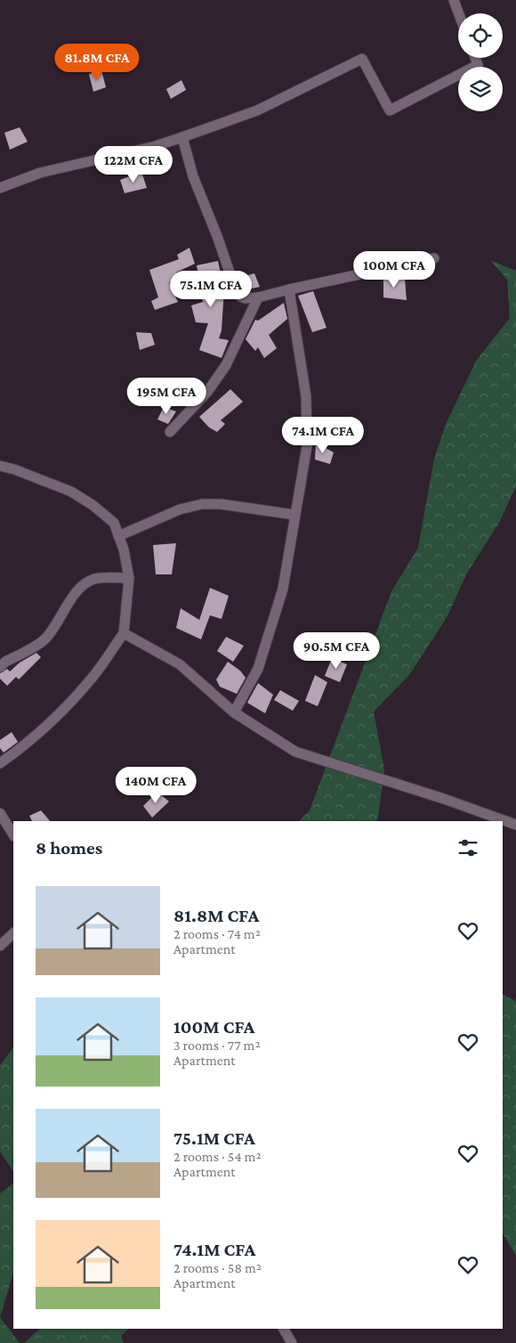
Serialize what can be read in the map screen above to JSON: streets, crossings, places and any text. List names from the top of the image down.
{
  "page": {
    "price": [
      "81.8M CFA",
      "122M CFA",
      "100M CFA",
      "75.1M CFA",
      "195M CFA",
      "74.1M CFA",
      "90.5M CFA",
      "140M CFA"
    ],
    "heading": "8 homes",
    "list": [
      {
        "name": "81.8M CFA",
        "note": "2 rooms · 74 m² · Apartment"
      },
      {
        "name": "100M CFA",
        "note": "3 rooms · 77 m² · Apartment"
      },
      {
        "name": "75.1M CFA",
        "note": "2 rooms · 54 m² · Apartment"
      },
      {
        "name": "74.1M CFA",
        "note": "2 rooms · 58 m² · Apartment"
      }
    ]
  }
}
